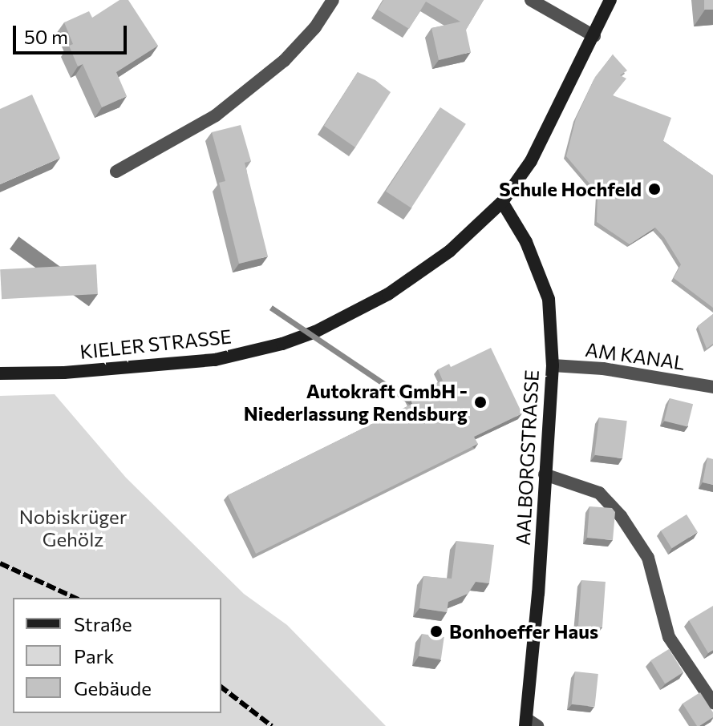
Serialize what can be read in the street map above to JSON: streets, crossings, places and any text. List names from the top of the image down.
{
  "streets": {
    "main road": ["KIELER STRASSE", "AALBORGSTRASSE"],
    "street": ["AM KANAL"]
  },
  "crossings": [
    ["KIELER STRASSE", "AALBORGSTRASSE"],
    ["AM KANAL", "AALBORGSTRASSE"]
  ],
  "parks": ["Nobiskrüger Gehölz"],
  "places": ["Schule Hochfeld", "Autokraft GmbH - Niederlassung Rendsburg", "Bonhoeffer Haus"],
  "legend": ["Straße", "Park", "Gebäude"],
  "scale_bar": "50 m"
}
